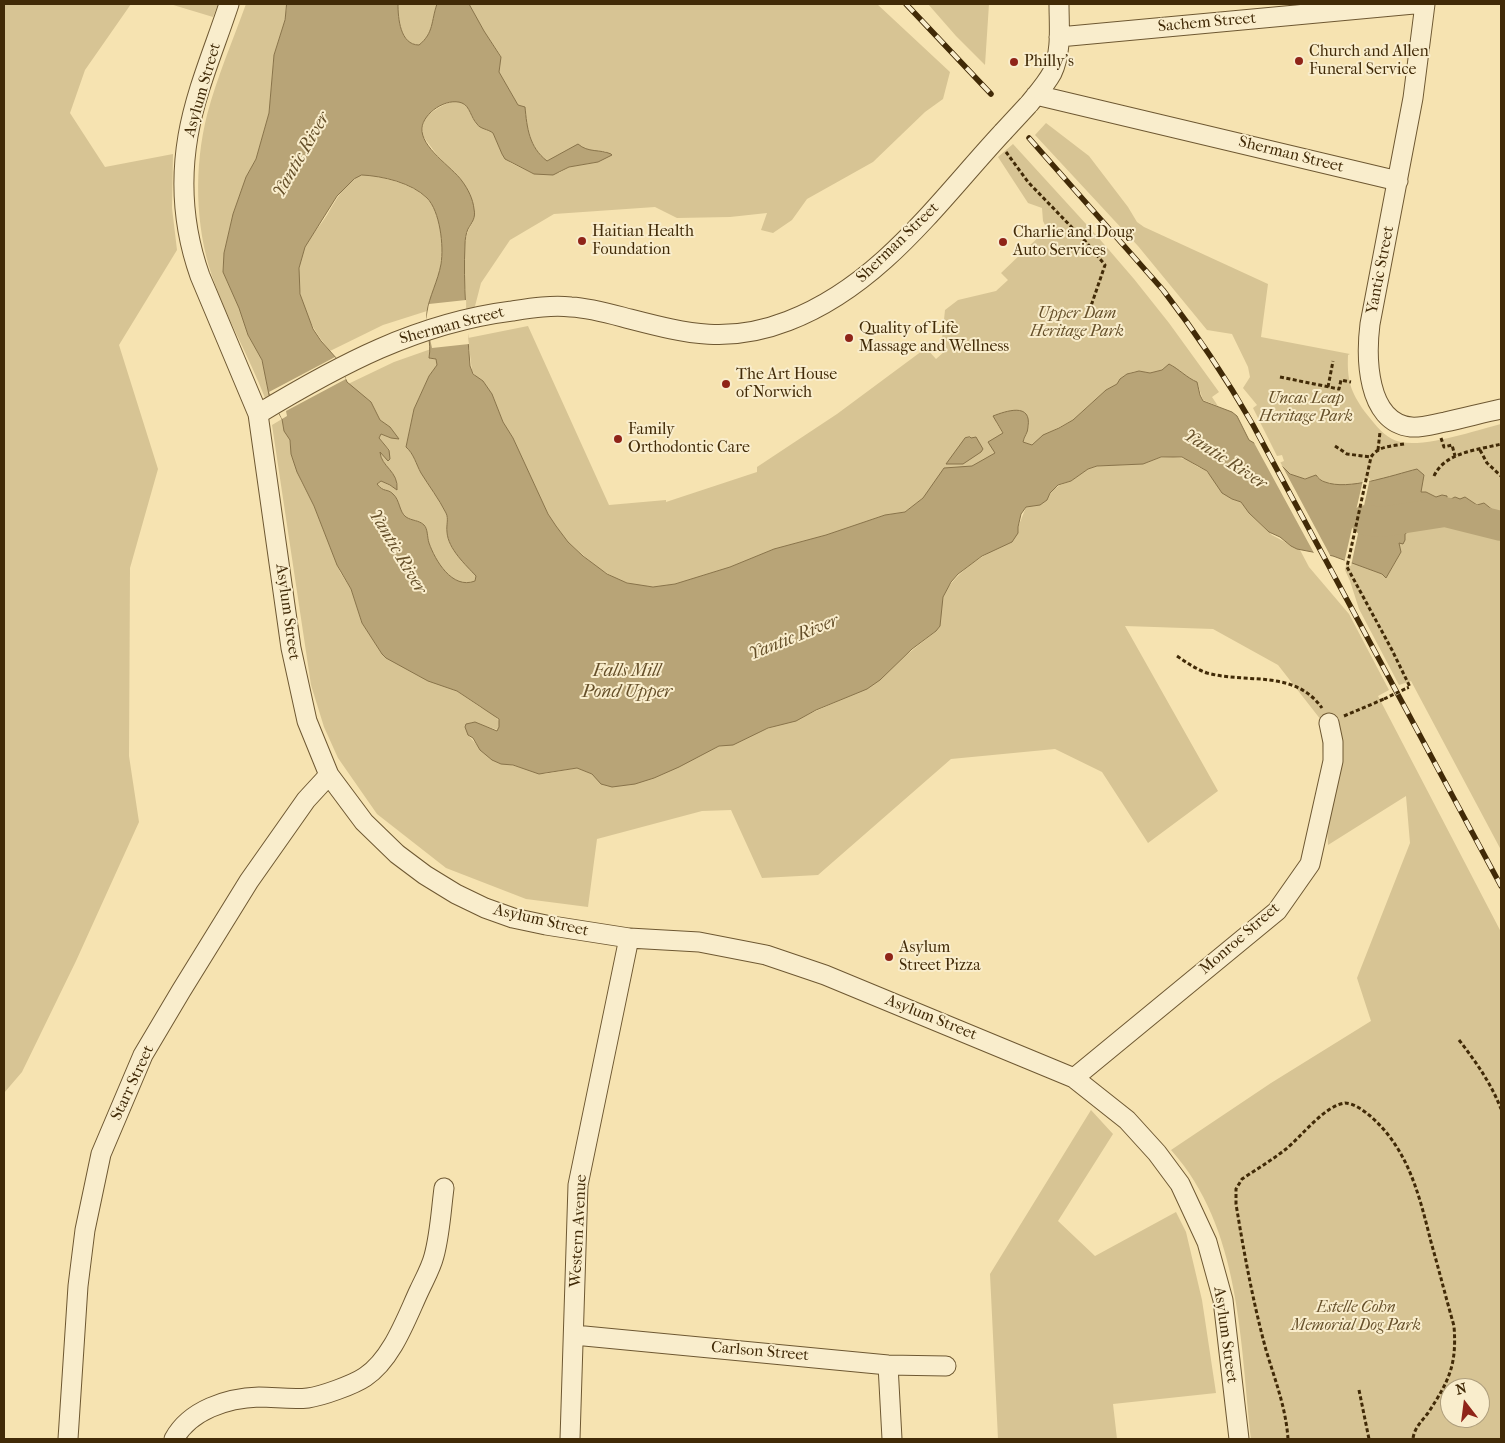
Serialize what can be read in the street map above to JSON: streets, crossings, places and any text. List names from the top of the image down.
{
  "streets": {
    "street": [
      "Sachem Street",
      "Asylum Street",
      "Sherman Street",
      "Yantic Street",
      "Monroe Street",
      "Starr Street",
      "Western Avenue",
      "Carlson Street"
    ]
  },
  "crossings": [
    ["Asylum Street", "Sherman Street"],
    ["Asylum Street", "Monroe Street"],
    ["Asylum Street", "Starr Street"],
    ["Asylum Street", "Western Avenue"],
    ["Sherman Street", "Yantic Street"],
    ["Western Avenue", "Carlson Street"]
  ],
  "water": ["Yantic River", "Falls Mill Pond Upper"],
  "parks": ["Upper Dam Heritage Park", "Uncas Leap Heritage Park", "Estelle Cohn Memorial Dog Park"],
  "places": [
    "Church and Allen Funeral Service",
    "Philly's",
    "Haitian Health Foundation",
    "Charlie and Doug Auto Services",
    "Quality of Life Massage and Wellness",
    "The Art House of Norwich",
    "Family Orthodontic Care",
    "Asylum Street Pizza"
  ],
  "north": "top"
}
